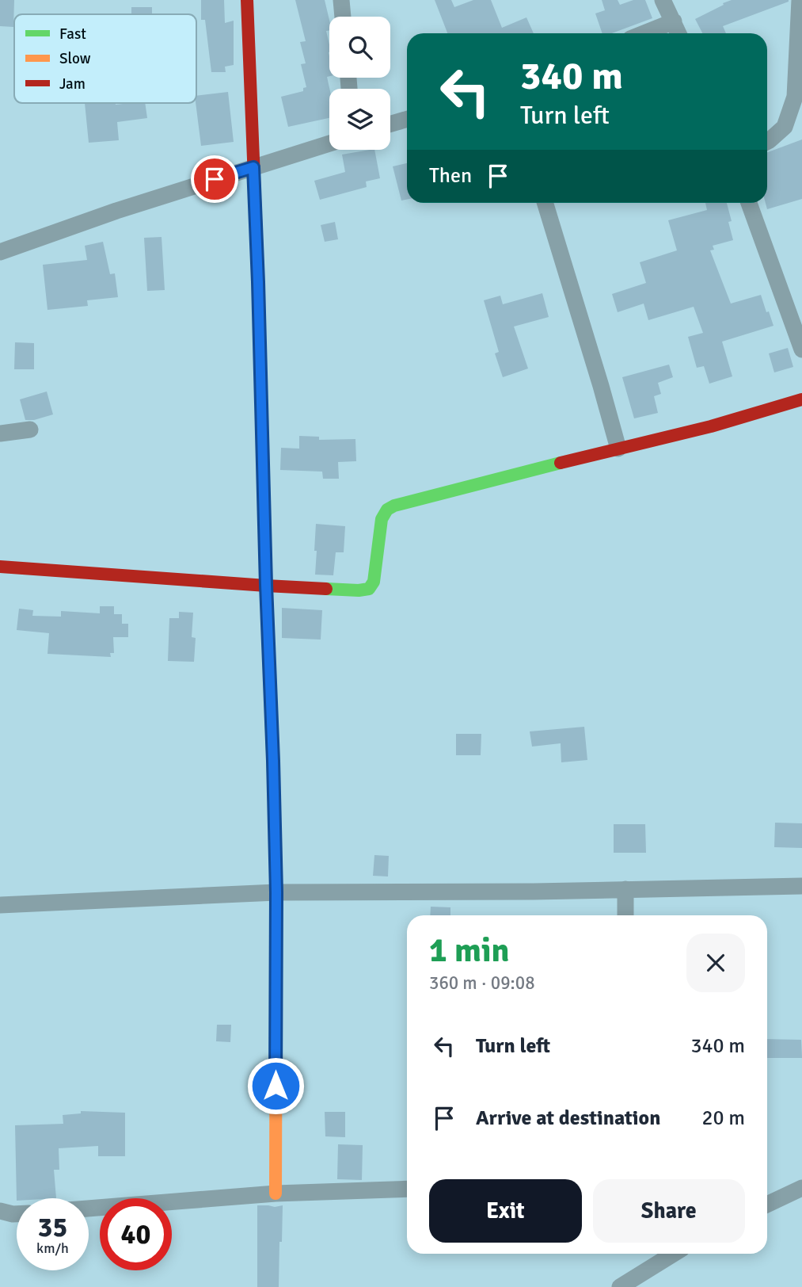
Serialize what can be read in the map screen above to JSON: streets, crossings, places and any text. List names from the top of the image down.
{
  "legend": ["Fast", "Slow", "Jam"],
  "page": {
    "turn": ["340 m", "Turn left"],
    "then": "Then",
    "heading": ["1 min", "360 m · 09:08"],
    "list": [
      {
        "name": "Turn left",
        "value": "340 m"
      },
      {
        "name": "Arrive at destination",
        "value": "20 m"
      }
    ],
    "buttons": ["Exit", "Share"],
    "speed": "35 km/h",
    "limit": "40"
  }
}
